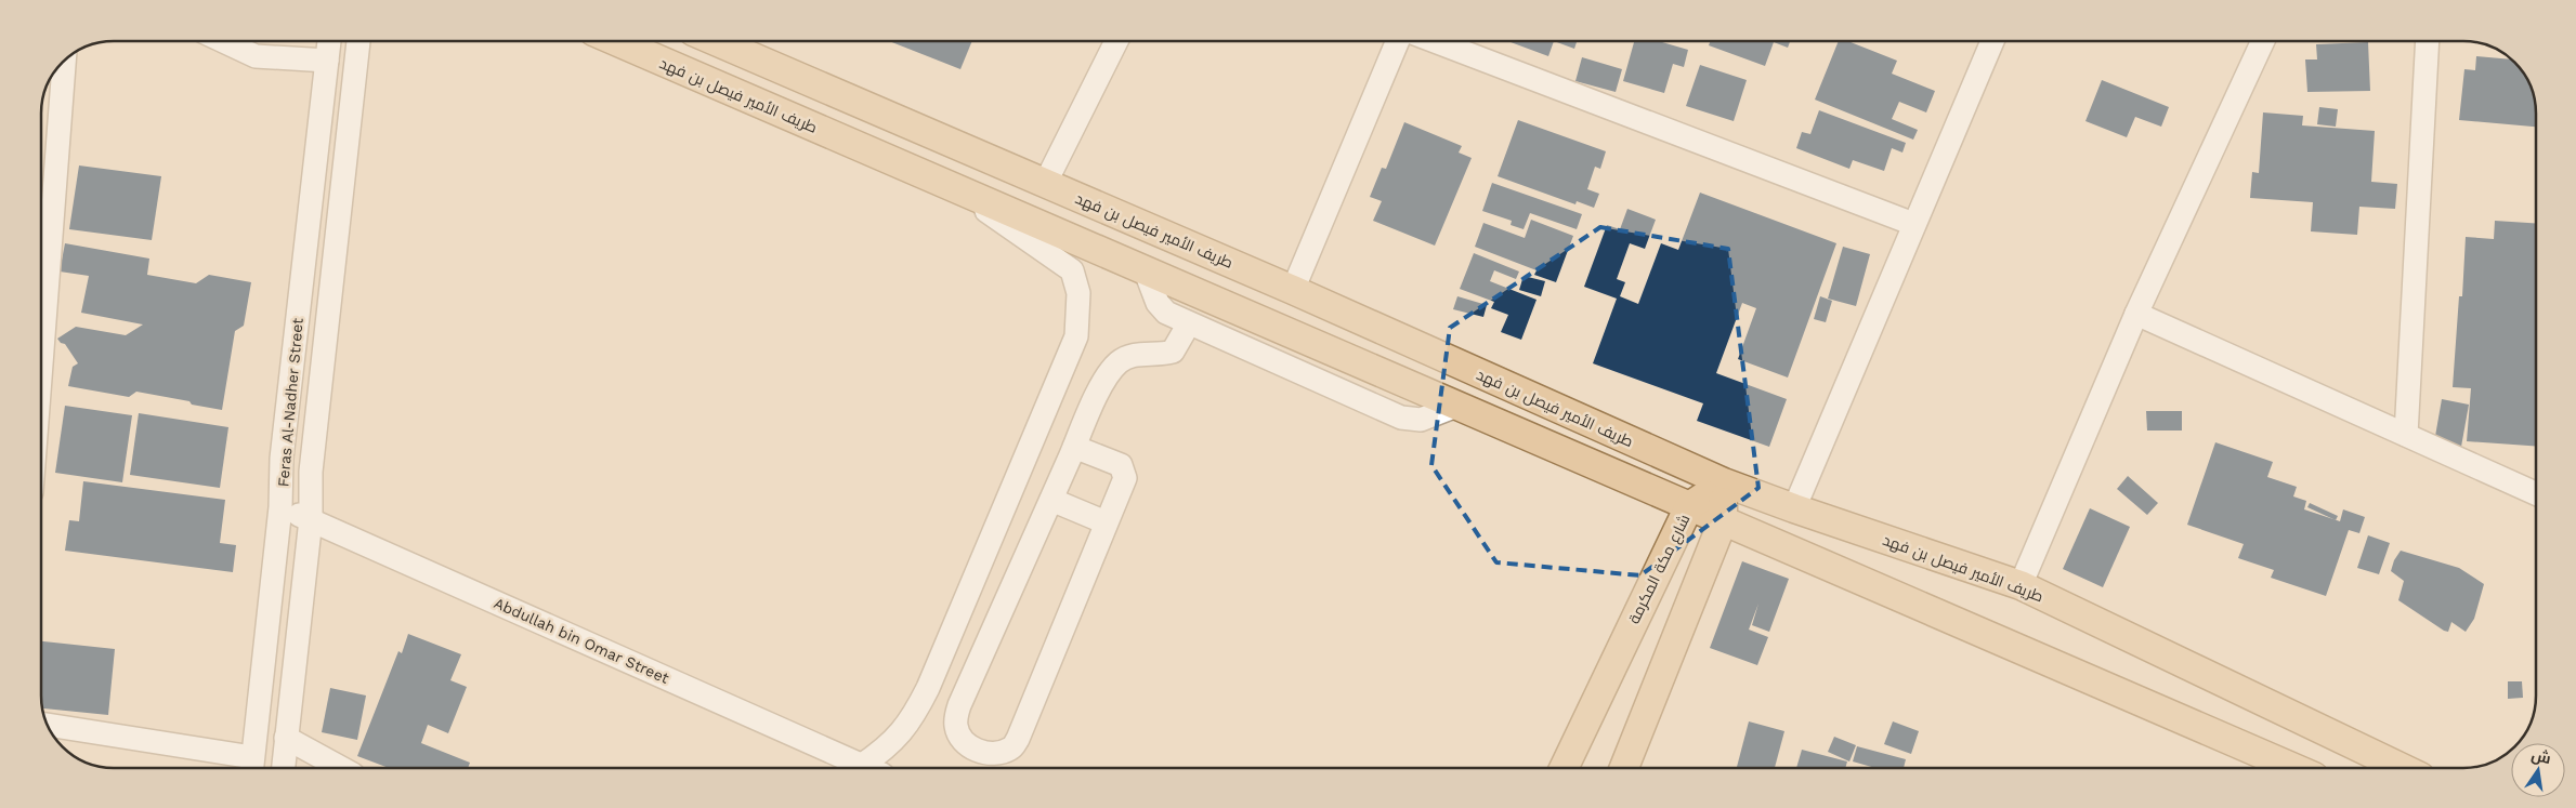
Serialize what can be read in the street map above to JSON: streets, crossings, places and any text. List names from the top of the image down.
{
  "streets": {
    "main road": ["طريف الأمير فيصل بن فهد", "شارع مكة المكرمة"],
    "street": ["Feras Al-Nadher Street", "Abdullah bin Omar Street"]
  },
  "crossings": [
    ["طريف الأمير فيصل بن فهد", "شارع مكة المكرمة"],
    ["Feras Al-Nadher Street", "Abdullah bin Omar Street"]
  ],
  "north": "top"
}
